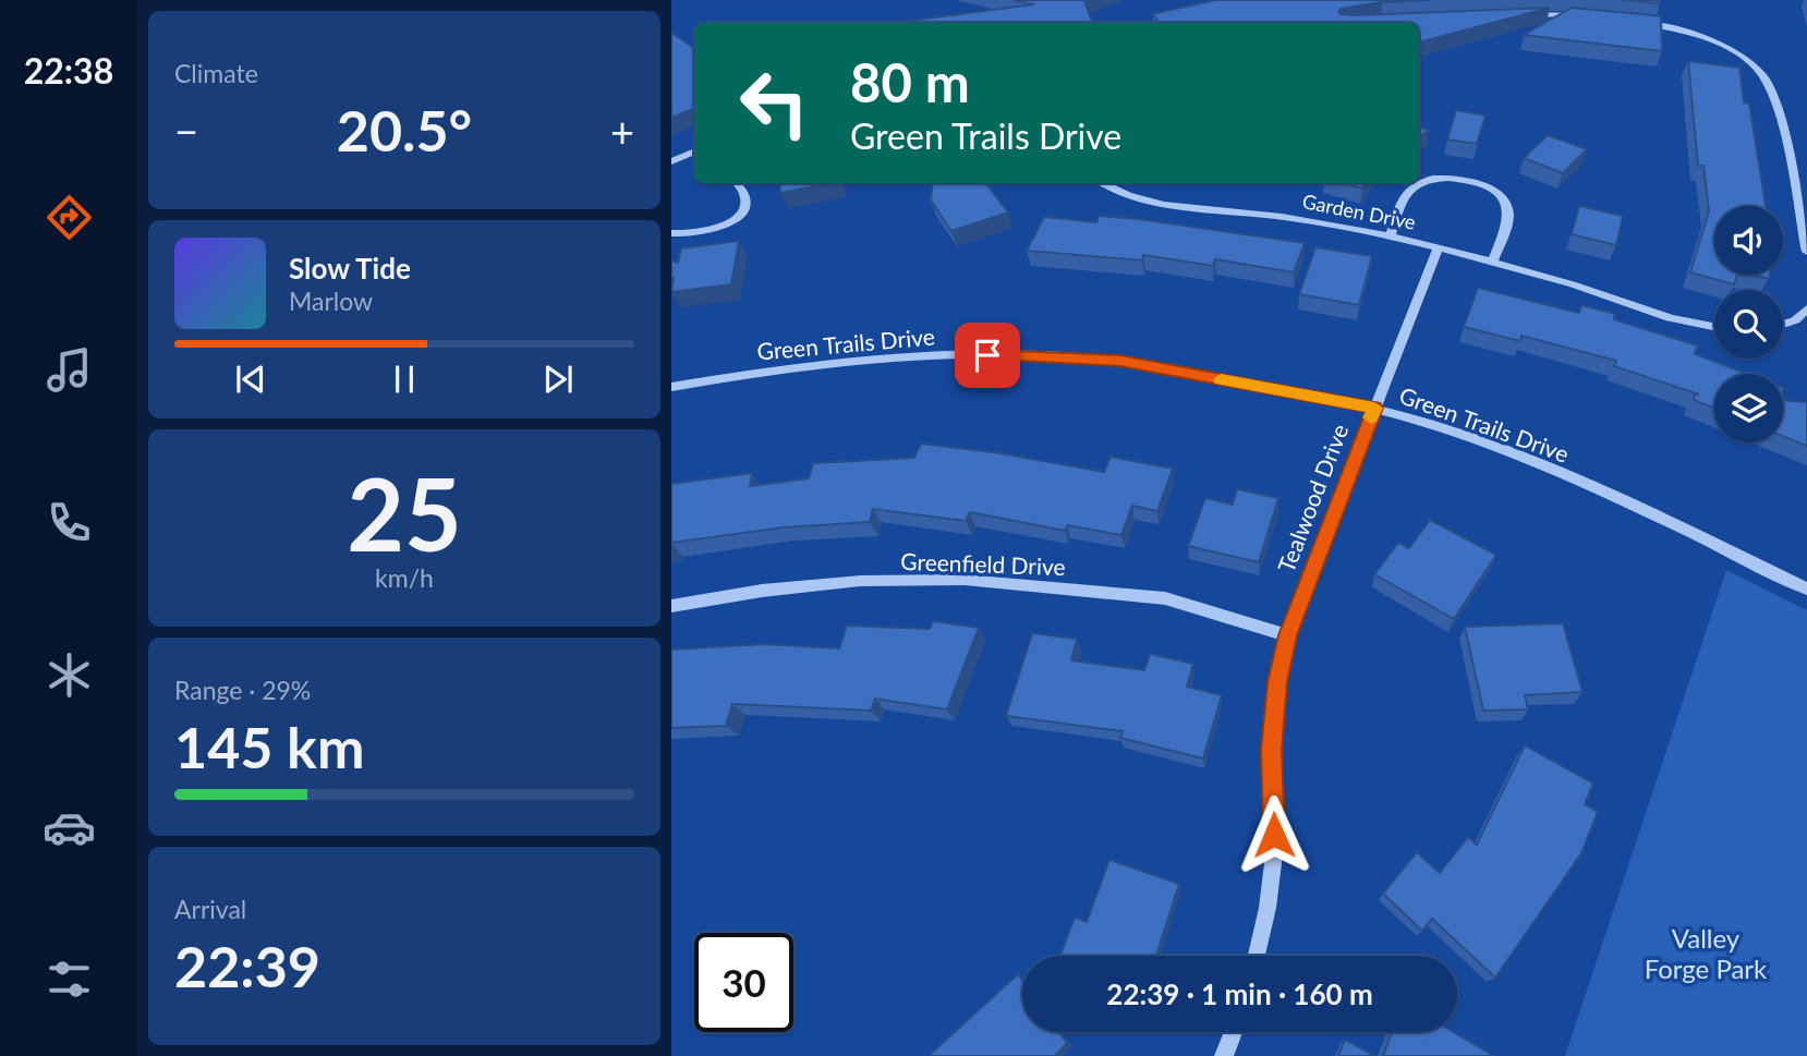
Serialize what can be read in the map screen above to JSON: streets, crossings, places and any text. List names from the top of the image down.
{
  "streets": {
    "street": [
      "Garden Drive",
      "Green Trails Drive",
      "Tealwood Drive",
      "Greenfield Drive"
    ]
  },
  "crossings": [
    ["Garden Drive", "Green Trails Drive"],
    ["Garden Drive", "Tealwood Drive"],
    ["Green Trails Drive", "Tealwood Drive"],
    ["Tealwood Drive", "Greenfield Drive"]
  ],
  "parks": ["Valley Forge Park"],
  "page": {
    "tabs": "22:38",
    "tile": [
      "Climate",
      ["25", "km/h"],
      ["Range · 29%", "145 km"],
      ["Arrival", "22:39"]
    ],
    "turn": ["80 m", "Green Trails Drive"],
    "heat": ["−", "20.5°", "+"],
    "song": ["Slow Tide", "Marlow"],
    "limit": "30",
    "trip": "22:39 · 1 min · 160 m"
  }
}
